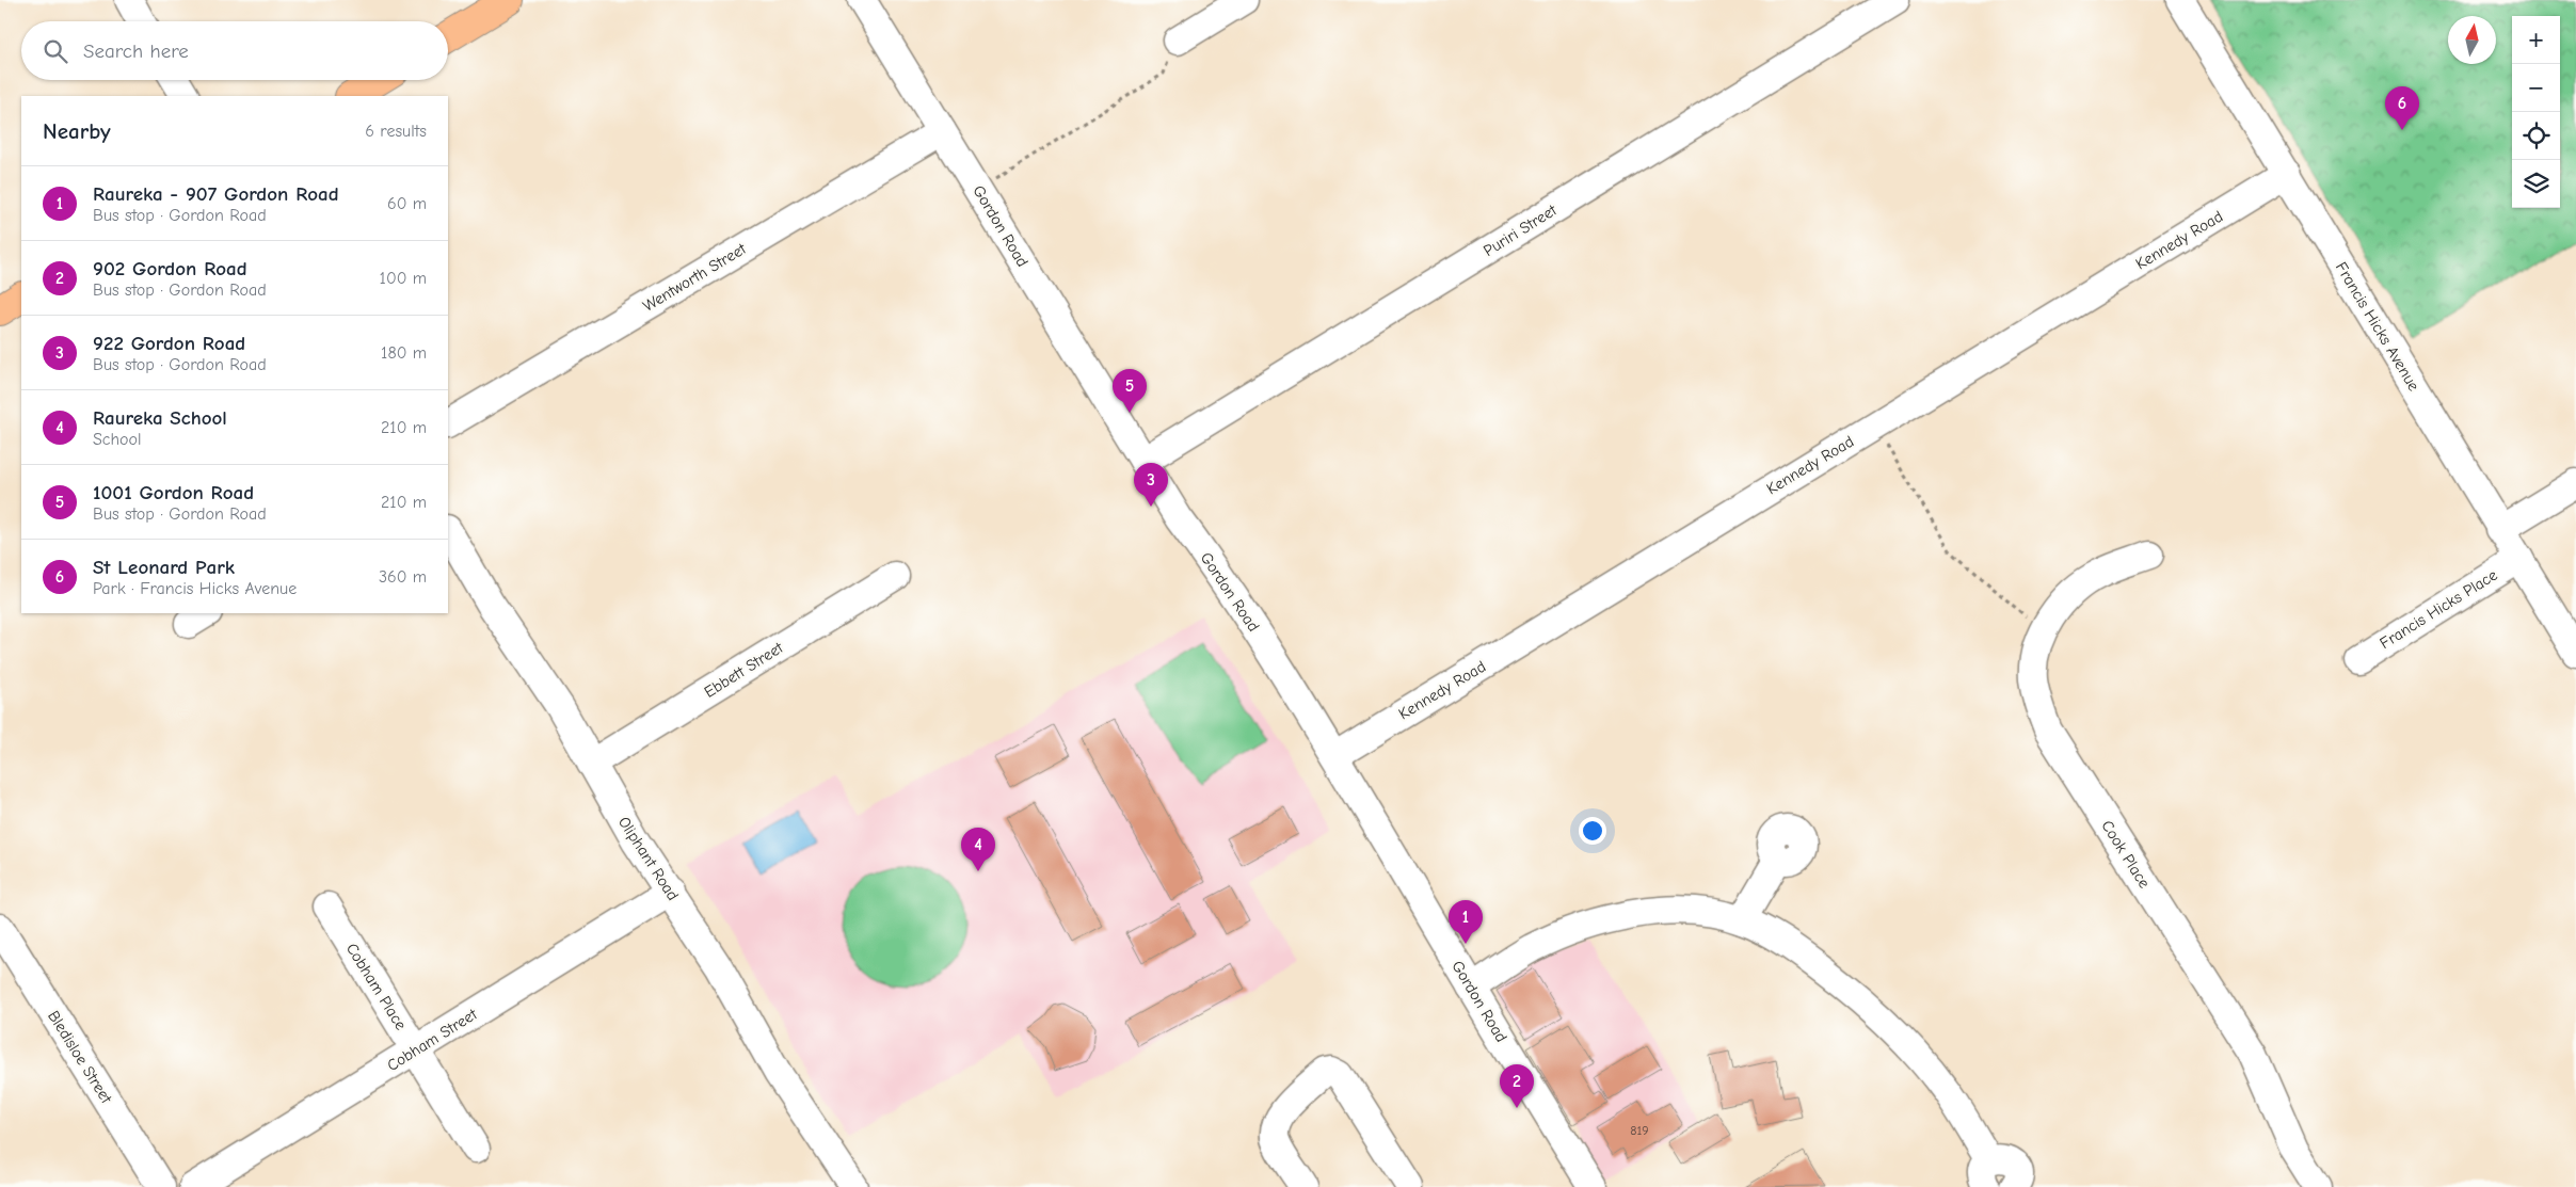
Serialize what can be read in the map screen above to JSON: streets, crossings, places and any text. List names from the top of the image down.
{
  "streets": {
    "street": [
      "Gordon Road",
      "Puriri Street",
      "Kennedy Road",
      "Wentworth Street",
      "Francis Hicks Avenue",
      "Francis Hicks Place",
      "Ebbett Street",
      "Cook Place",
      "Oliphant Road",
      "Cobham Place",
      "Cobham Street",
      "Bledisloe Street"
    ]
  },
  "crossings": [
    ["Gordon Road", "Puriri Street"],
    ["Gordon Road", "Kennedy Road"],
    ["Gordon Road", "Wentworth Street"],
    ["Kennedy Road", "Francis Hicks Avenue"],
    ["Francis Hicks Avenue", "Francis Hicks Place"],
    ["Ebbett Street", "Oliphant Road"],
    ["Oliphant Road", "Cobham Street"],
    ["Cobham Place", "Cobham Street"]
  ],
  "house_numbers": ["819"],
  "north": "top",
  "page": {
    "map_buttons": ["+", "−"],
    "search": "Search here",
    "pins": [
      "6",
      "5",
      "3",
      "4",
      "1",
      "2"
    ],
    "heading": ["Nearby", "6 results"],
    "list": [
      {
        "mark": "1",
        "name": "Raureka - 907 Gordon Road",
        "note": "Bus stop · Gordon Road",
        "value": "60 m"
      },
      {
        "mark": "2",
        "name": "902 Gordon Road",
        "note": "Bus stop · Gordon Road",
        "value": "100 m"
      },
      {
        "mark": "3",
        "name": "922 Gordon Road",
        "note": "Bus stop · Gordon Road",
        "value": "180 m"
      },
      {
        "mark": "4",
        "name": "Raureka School",
        "note": "School",
        "value": "210 m"
      },
      {
        "mark": "5",
        "name": "1001 Gordon Road",
        "note": "Bus stop · Gordon Road",
        "value": "210 m"
      },
      {
        "mark": "6",
        "name": "St Leonard Park",
        "note": "Park · Francis Hicks Avenue",
        "value": "360 m"
      }
    ]
  }
}
